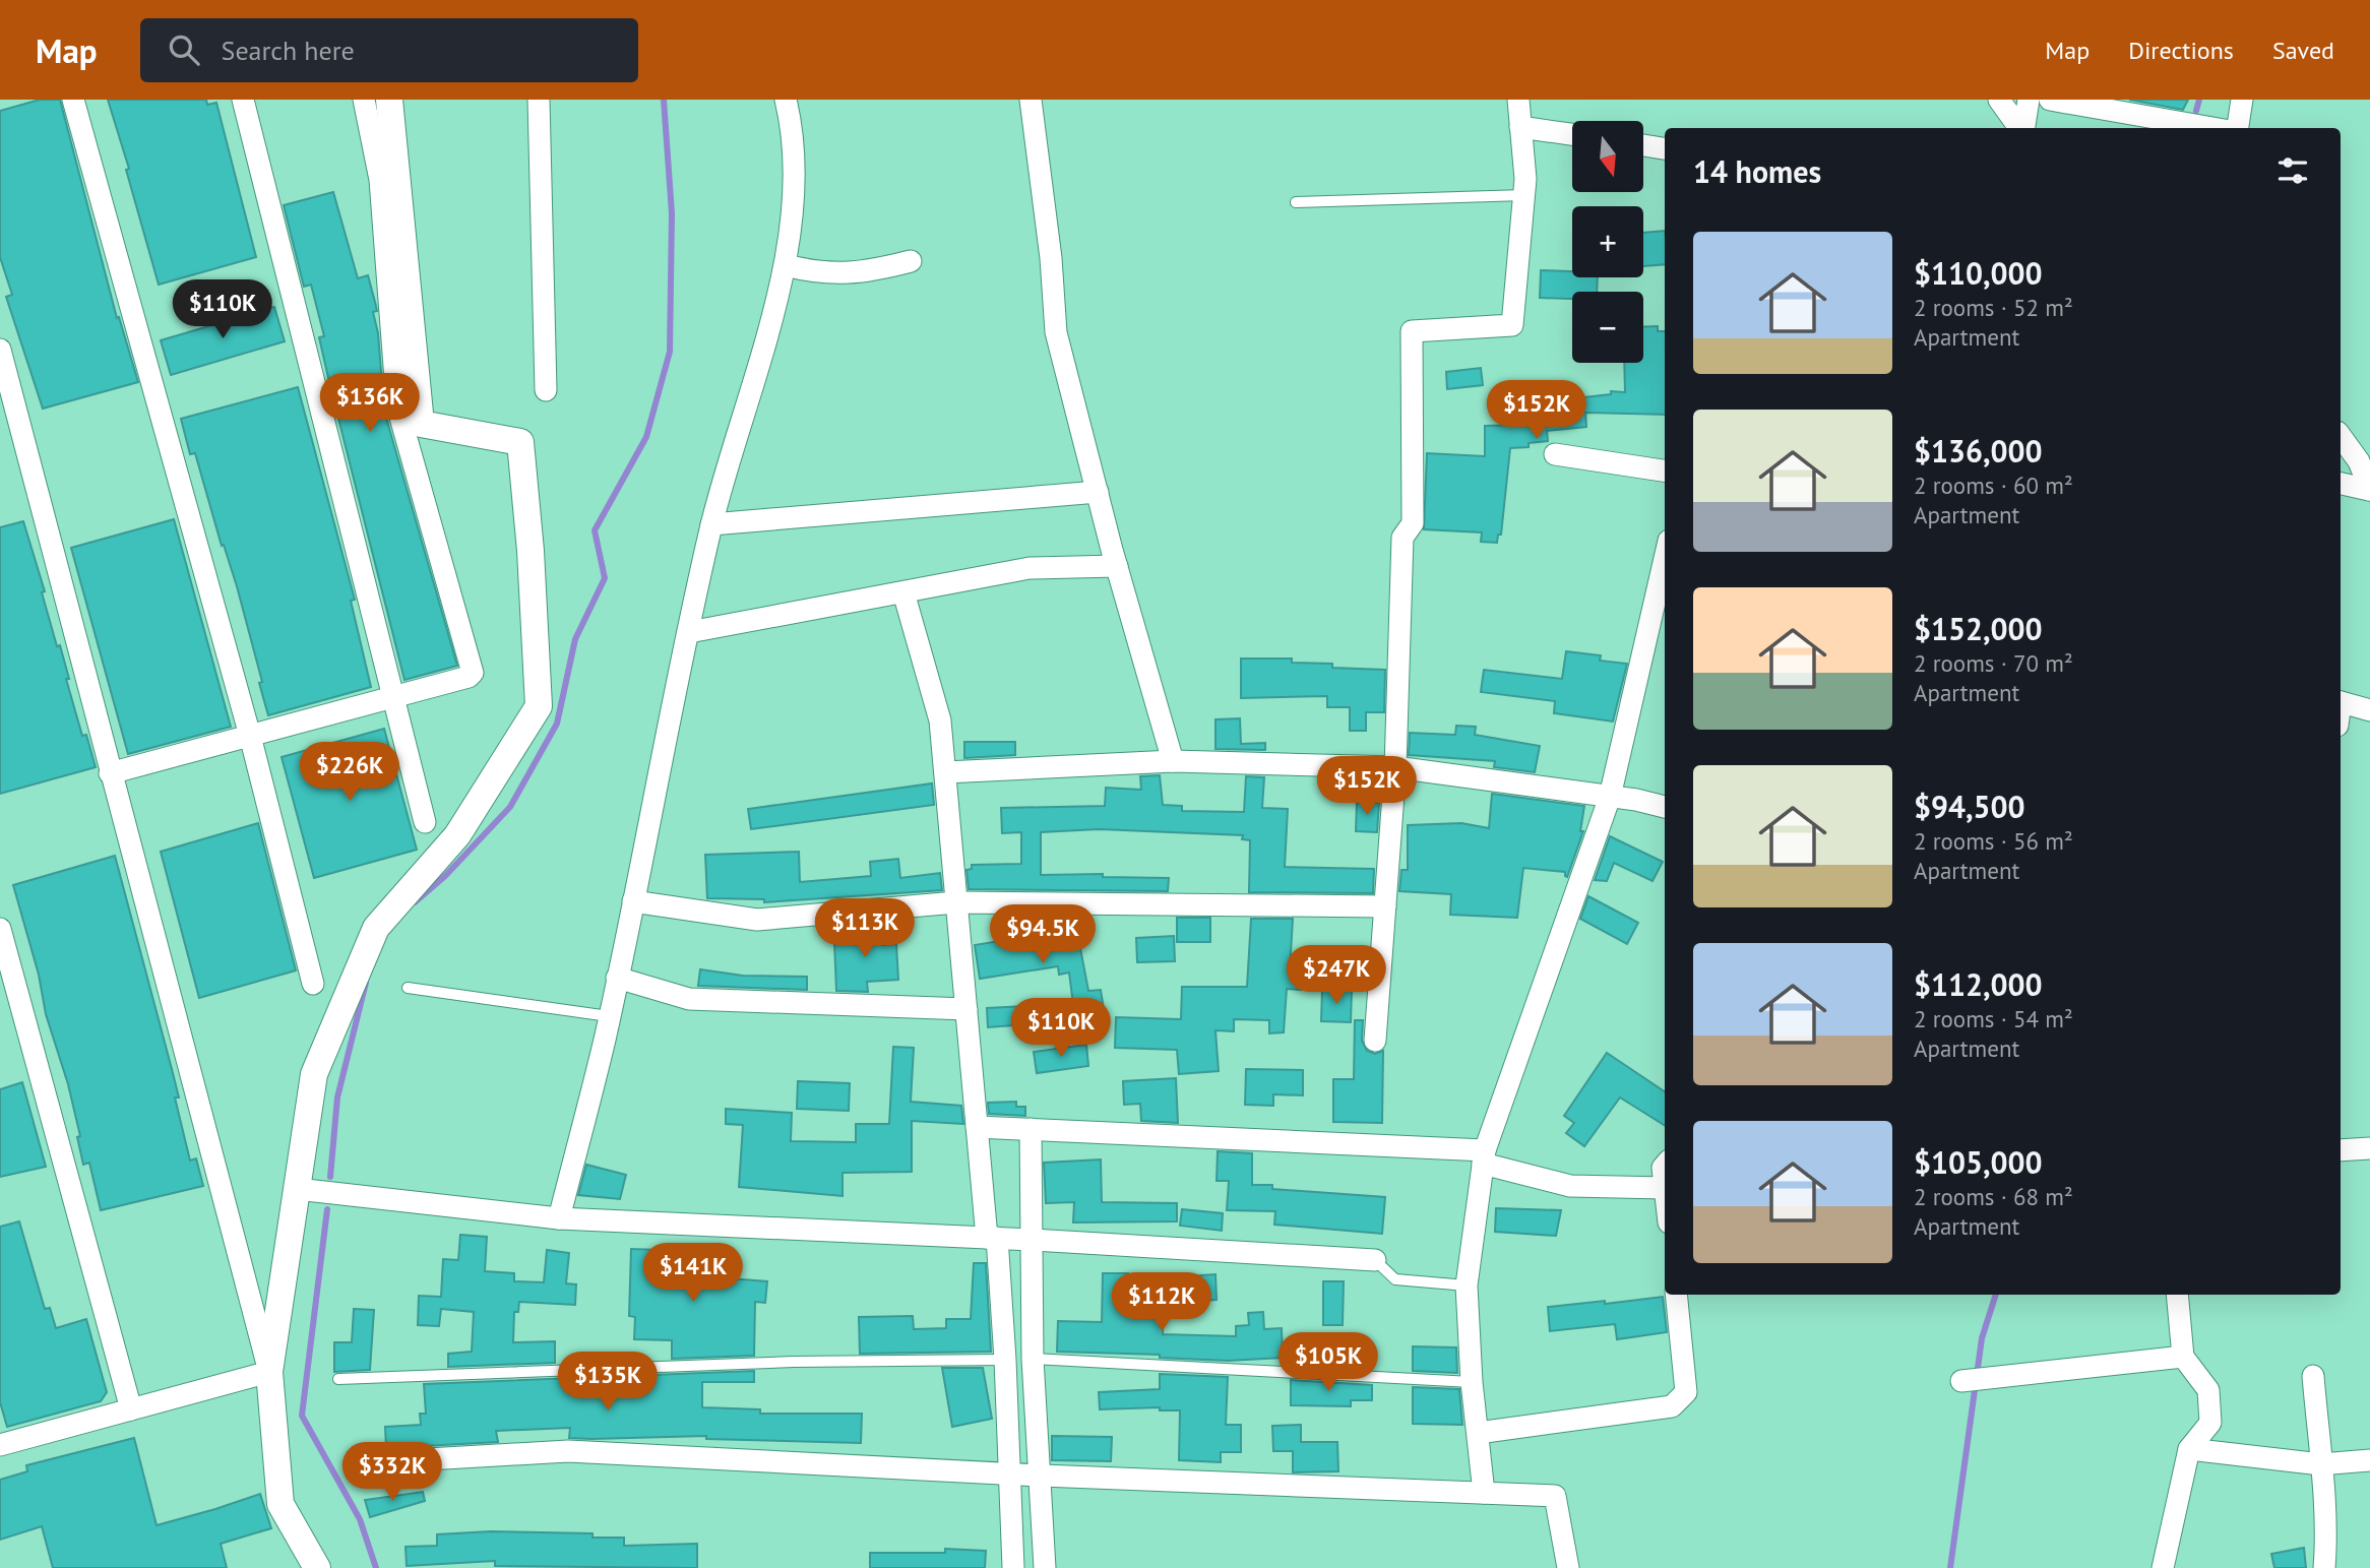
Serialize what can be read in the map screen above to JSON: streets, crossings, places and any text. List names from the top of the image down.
{
  "north": "bottom",
  "page": {
    "header": "Map",
    "search": "Search here",
    "nav": ["Map", "Directions", "Saved"],
    "map_buttons": ["+", "−"],
    "heading": "14 homes",
    "list": [
      {
        "name": "$110,000",
        "note": "2 rooms · 52 m² · Apartment"
      },
      {
        "name": "$136,000",
        "note": "2 rooms · 60 m² · Apartment"
      },
      {
        "name": "$152,000",
        "note": "2 rooms · 70 m² · Apartment"
      },
      {
        "name": "$94,500",
        "note": "2 rooms · 56 m² · Apartment"
      },
      {
        "name": "$112,000",
        "note": "2 rooms · 54 m² · Apartment"
      },
      {
        "name": "$105,000",
        "note": "2 rooms · 68 m² · Apartment"
      }
    ],
    "price": [
      "$110K",
      "$136K",
      "$152K",
      "$226K",
      "$152K",
      "$113K",
      "$94.5K",
      "$247K",
      "$110K",
      "$141K",
      "$112K",
      "$105K",
      "$135K",
      "$332K"
    ]
  }
}
